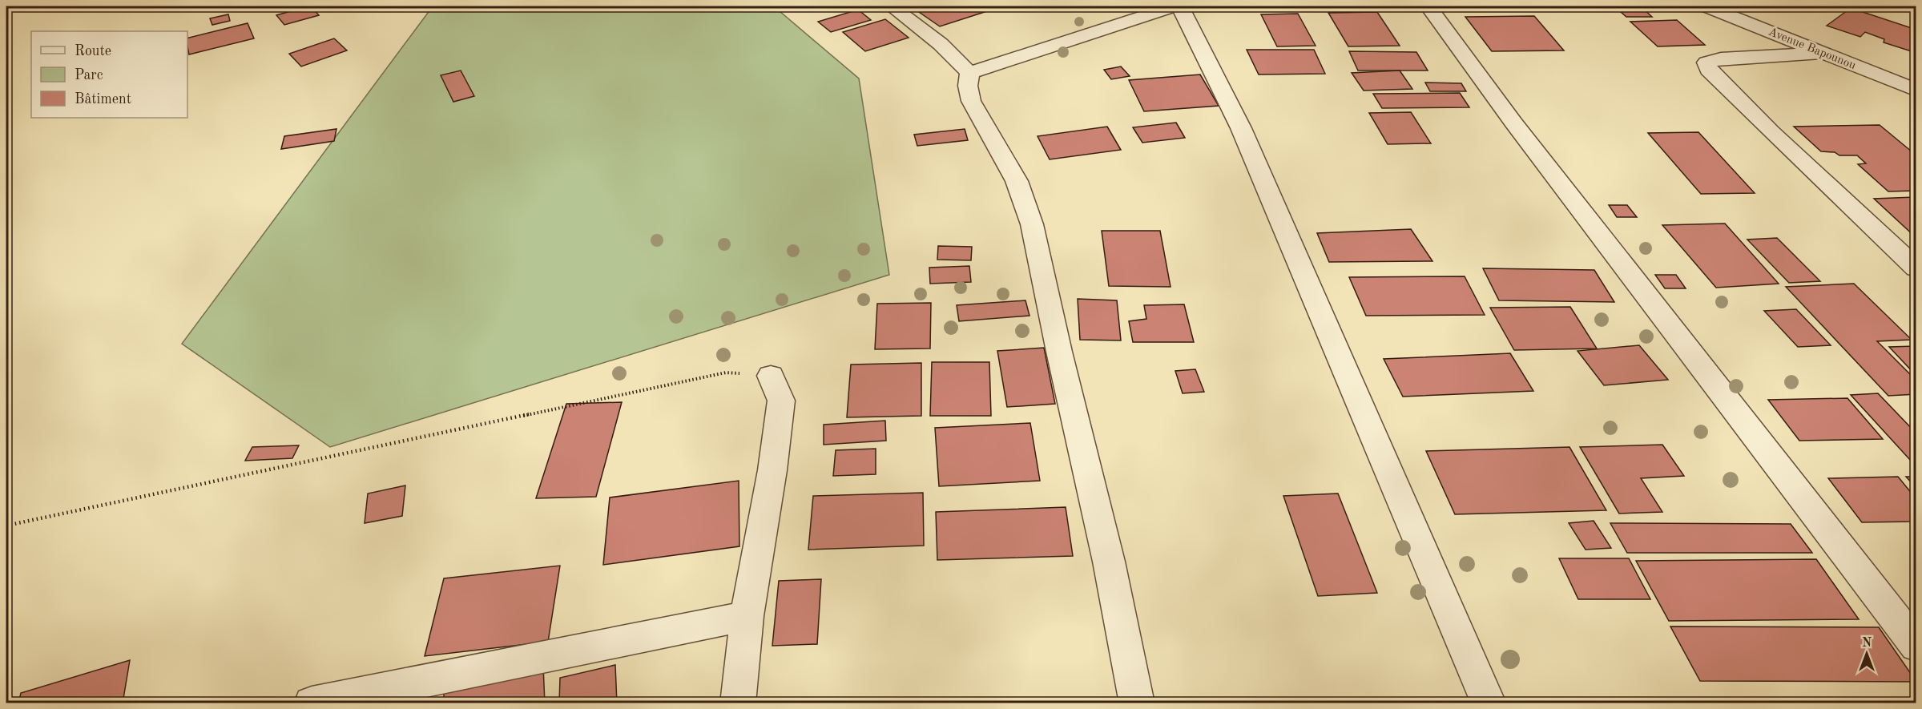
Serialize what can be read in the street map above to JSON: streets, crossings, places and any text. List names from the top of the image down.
{
  "streets": {
    "street": ["Avenue Bapounou"]
  },
  "legend": ["Route", "Parc", "Bâtiment"],
  "north": "top"
}
